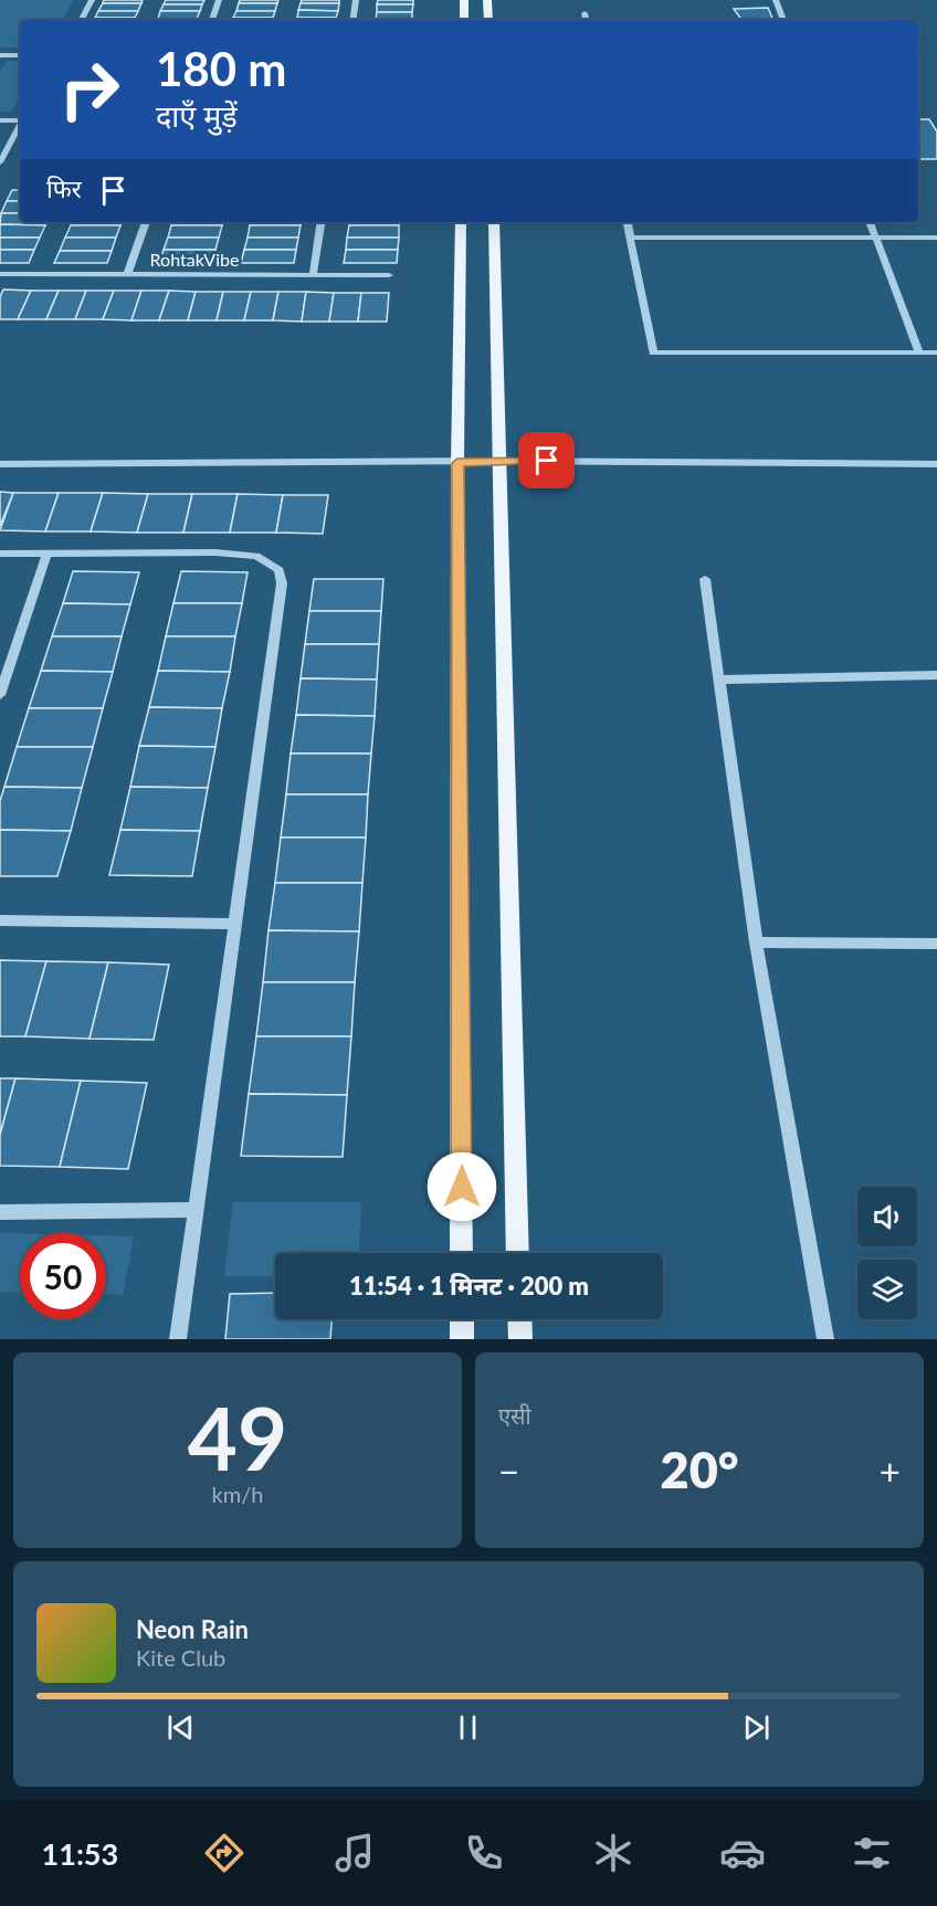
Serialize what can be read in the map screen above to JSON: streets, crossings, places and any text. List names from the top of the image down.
{
  "streets": {
    "street": ["RohtakVibe"]
  },
  "page": {
    "turn": ["180 m", "दाएँ मुड़ें"],
    "then": "फिर",
    "limit": "50",
    "trip": "11:54 · 1 मिनट · 200 m",
    "tile": [
      ["49", "km/h"],
      "एसी"
    ],
    "heat": ["−", "20°", "+"],
    "song": ["Neon Rain", "Kite Club"],
    "tabs": "11:53"
  }
}
